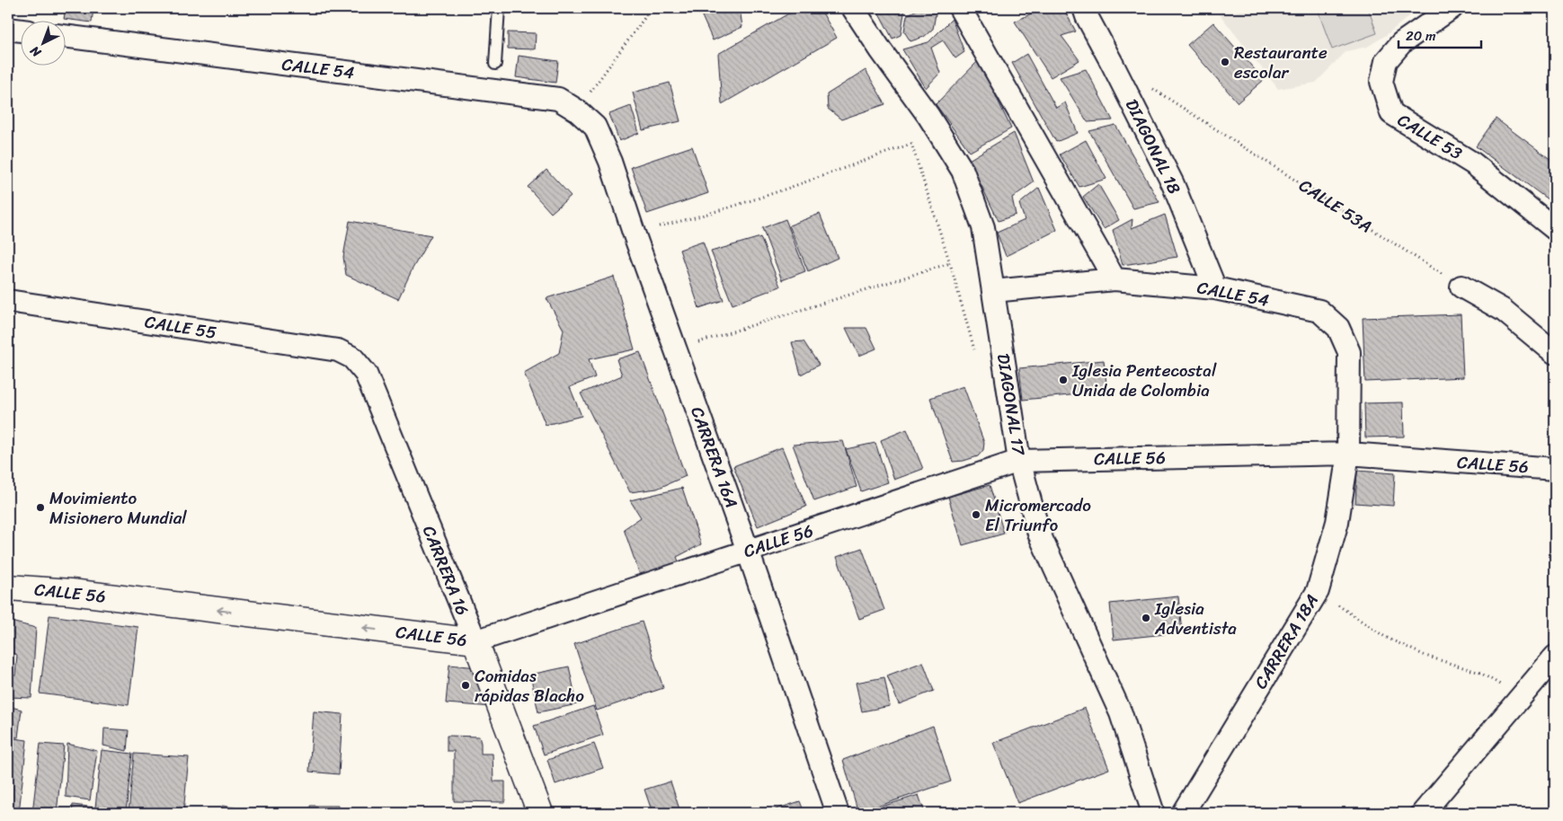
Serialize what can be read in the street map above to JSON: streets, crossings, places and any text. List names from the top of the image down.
{
  "streets": {
    "street": [
      "CALLE 54",
      "CALLE 53",
      "DIAGONAL 18",
      "CALLE 55",
      "DIAGONAL 17",
      "CARRERA 16A",
      "CALLE 56",
      "CARRERA 16",
      "CARRERA 18A"
    ],
    "path": ["CALLE 53A"]
  },
  "crossings": [
    ["CALLE 54", "DIAGONAL 18"],
    ["CALLE 54", "DIAGONAL 17"],
    ["CALLE 54", "CARRERA 16A"],
    ["CALLE 54", "CALLE 56"],
    ["CALLE 54", "CARRERA 18A"],
    ["CALLE 55", "CARRERA 16"],
    ["DIAGONAL 17", "CALLE 56"],
    ["CARRERA 16A", "CALLE 56"],
    ["CALLE 56", "CARRERA 16"],
    ["CALLE 56", "CARRERA 18A"]
  ],
  "places": [
    "Restaurante escolar",
    "Iglesia Pentecostal Unida de Colombia",
    "Movimiento Misionero Mundial",
    "Micromercado El Triunfo",
    "Iglesia Adventista",
    "Comidas rápidas Blacho"
  ],
  "scale_bar": "20 m",
  "north": "bottom left"
}
